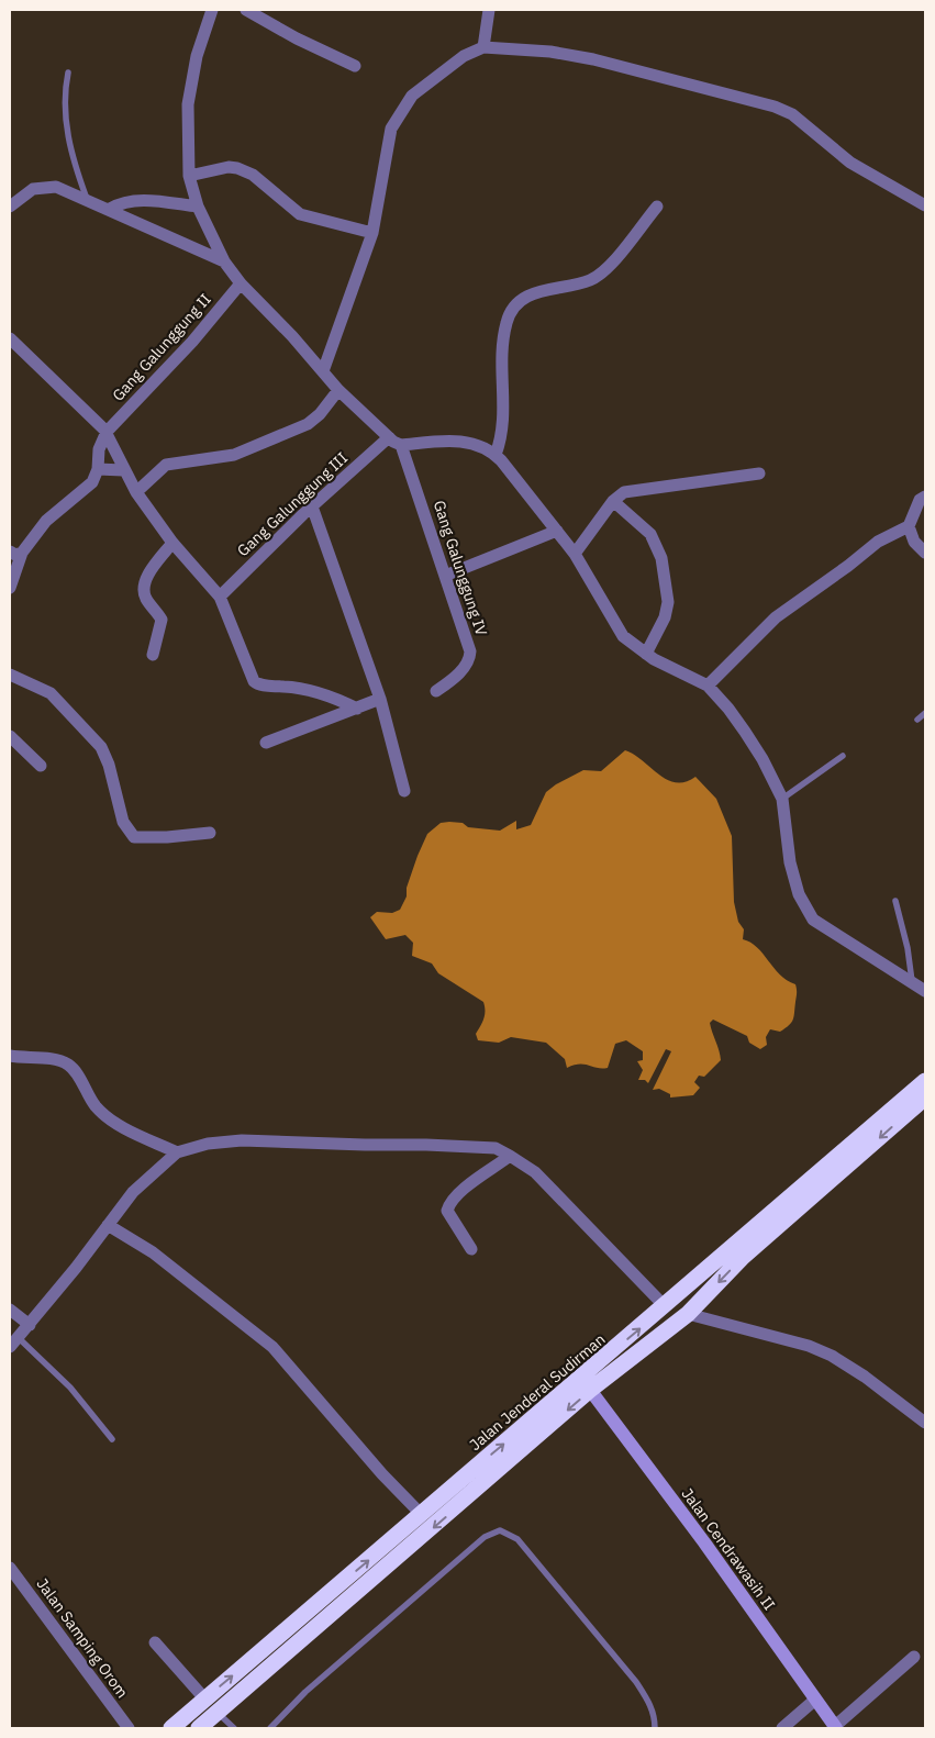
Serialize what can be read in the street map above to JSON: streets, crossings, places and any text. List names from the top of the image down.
{
  "streets": {
    "highway": ["Jalan Jenderal Sudirman"],
    "street": [
      "Gang Galunggung II",
      "Gang Galunggung III",
      "Gang Galunggung IV",
      "Jalan Cendrawasih II",
      "Jalan Samping Orom"
    ]
  },
  "crossings": [
    ["Jalan Jenderal Sudirman", "Jalan Cendrawasih II"]
  ]
}
